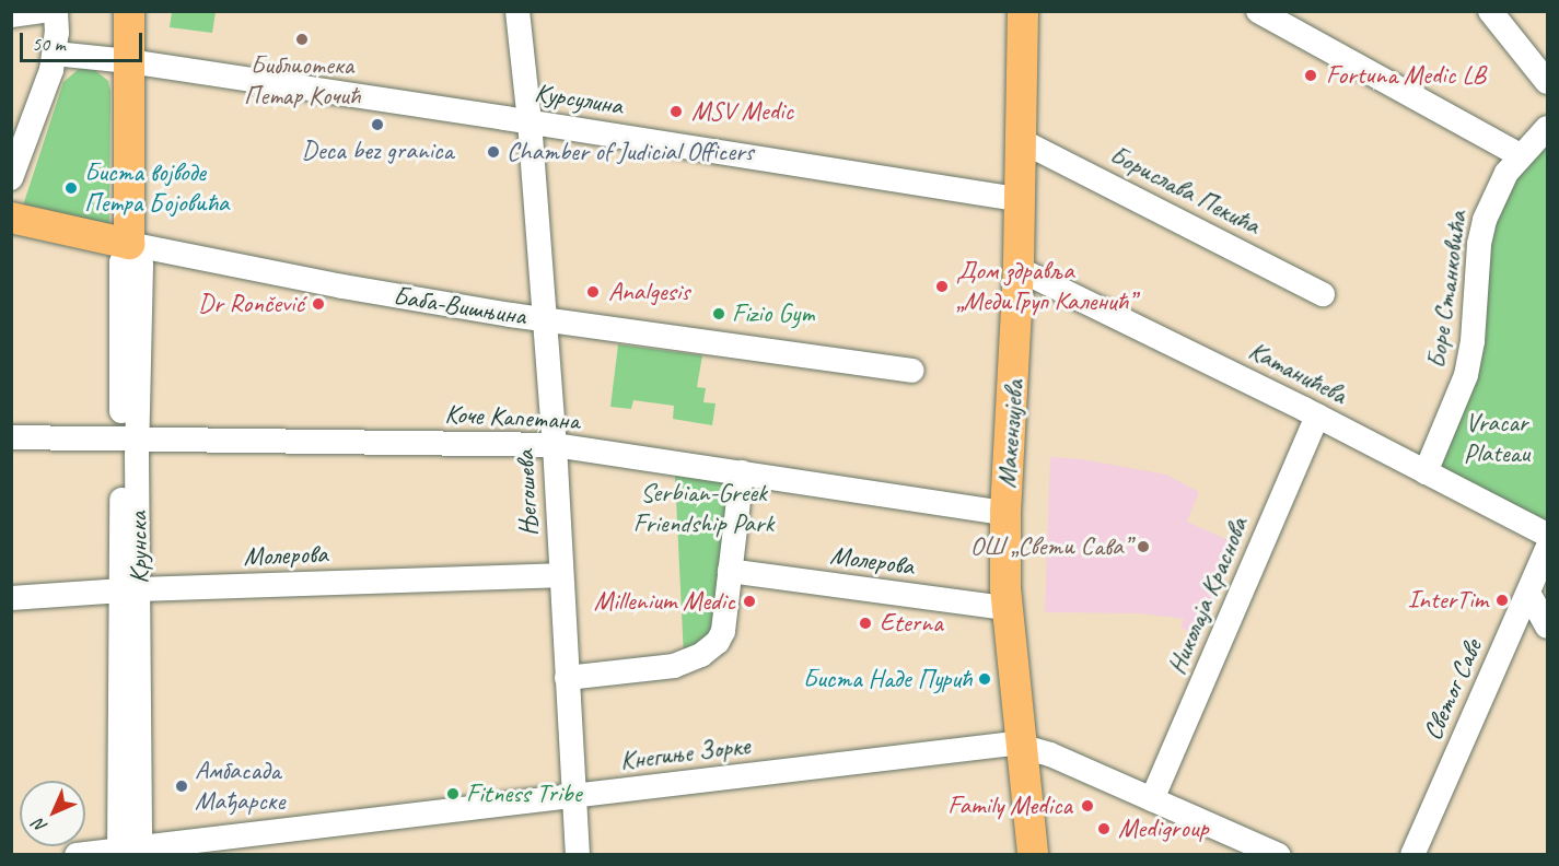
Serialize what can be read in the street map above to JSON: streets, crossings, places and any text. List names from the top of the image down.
{
  "streets": {
    "main road": ["Баба-Вишњина", "Макензијева", "Крунска"],
    "street": [
      "Курсулина",
      "Борислава Пекића",
      "Боре Станковића",
      "Катанићева",
      "Коче Капетана",
      "Његошева",
      "Молерова",
      "Николаја Краснова",
      "Светог Саве",
      "Кнегиње Зорке"
    ]
  },
  "crossings": [
    ["Курсулина", "Макензијева"],
    ["Курсулина", "Његошева"],
    ["Курсулина", "Крунска"],
    ["Борислава Пекића", "Макензијева"],
    ["Боре Станковића", "Катанићева"],
    ["Баба-Вишњина", "Његошева"],
    ["Баба-Вишњина", "Крунска"],
    ["Катанићева", "Макензијева"],
    ["Катанићева", "Николаја Краснова"],
    ["Коче Капетана", "Макензијева"],
    ["Коче Капетана", "Његошева"],
    ["Коче Капетана", "Крунска"],
    ["Макензијева", "Молерова"],
    ["Макензијева", "Кнегиње Зорке"],
    ["Његошева", "Молерова"],
    ["Његошева", "Кнегиње Зорке"],
    ["Крунска", "Молерова"],
    ["Крунска", "Кнегиње Зорке"],
    ["Николаја Краснова", "Кнегиње Зорке"]
  ],
  "parks": ["Vracar Plateau", "Serbian-Greek Friendship Park"],
  "places": [
    "Библиотека Петар Кочић",
    "Fortuna Medic LB",
    "MSV Medic",
    "Deca bez granica",
    "Chamber of Judicial Officers",
    "Биста војводе Петра Бојовића",
    "Дом здравља „МедиГруп Каленић”",
    "Analgesis",
    "Dr Rončević",
    "Fizio Gym",
    "ОШ „Свети Сава”",
    "InterTim",
    "Millenium Medic",
    "Eterna",
    "Биста Наде Пурић",
    "Амбасада Мађарске",
    "Fitness Tribe",
    "Family Medica",
    "Medigroup"
  ],
  "scale_bar": "50 m",
  "north": "bottom left"
}
